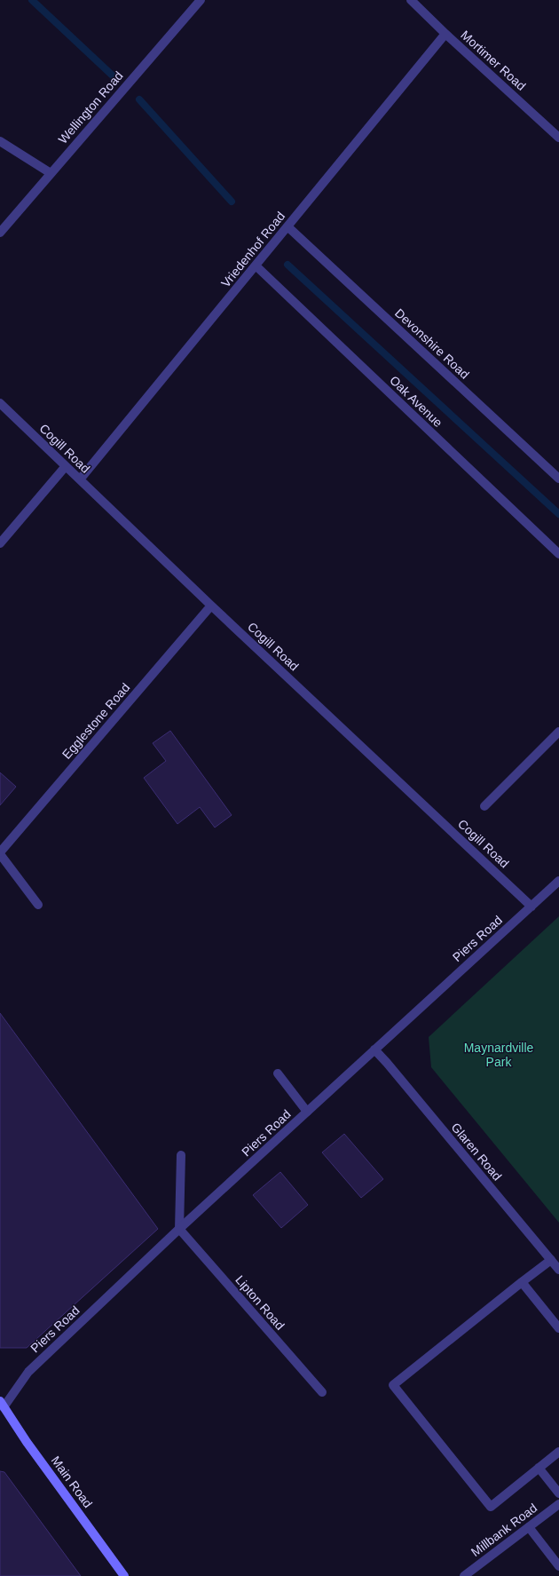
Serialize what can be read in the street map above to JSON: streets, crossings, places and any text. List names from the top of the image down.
{
  "streets": {
    "main road": ["Main Road"],
    "street": [
      "Mortimer Road",
      "Wellington Road",
      "Vriedenhof Road",
      "Devonshire Road",
      "Oak Avenue",
      "Cogill Road",
      "Egglestone Road",
      "Piers Road",
      "Glaren Road",
      "Lipton Road",
      "Millbank Road"
    ]
  },
  "crossings": [
    ["Mortimer Road", "Vriedenhof Road"],
    ["Vriedenhof Road", "Devonshire Road"],
    ["Vriedenhof Road", "Oak Avenue"],
    ["Vriedenhof Road", "Cogill Road"],
    ["Cogill Road", "Egglestone Road"],
    ["Cogill Road", "Piers Road"],
    ["Piers Road", "Glaren Road"],
    ["Piers Road", "Lipton Road"],
    ["Piers Road", "Main Road"]
  ],
  "parks": ["Maynardville Park"]
}
